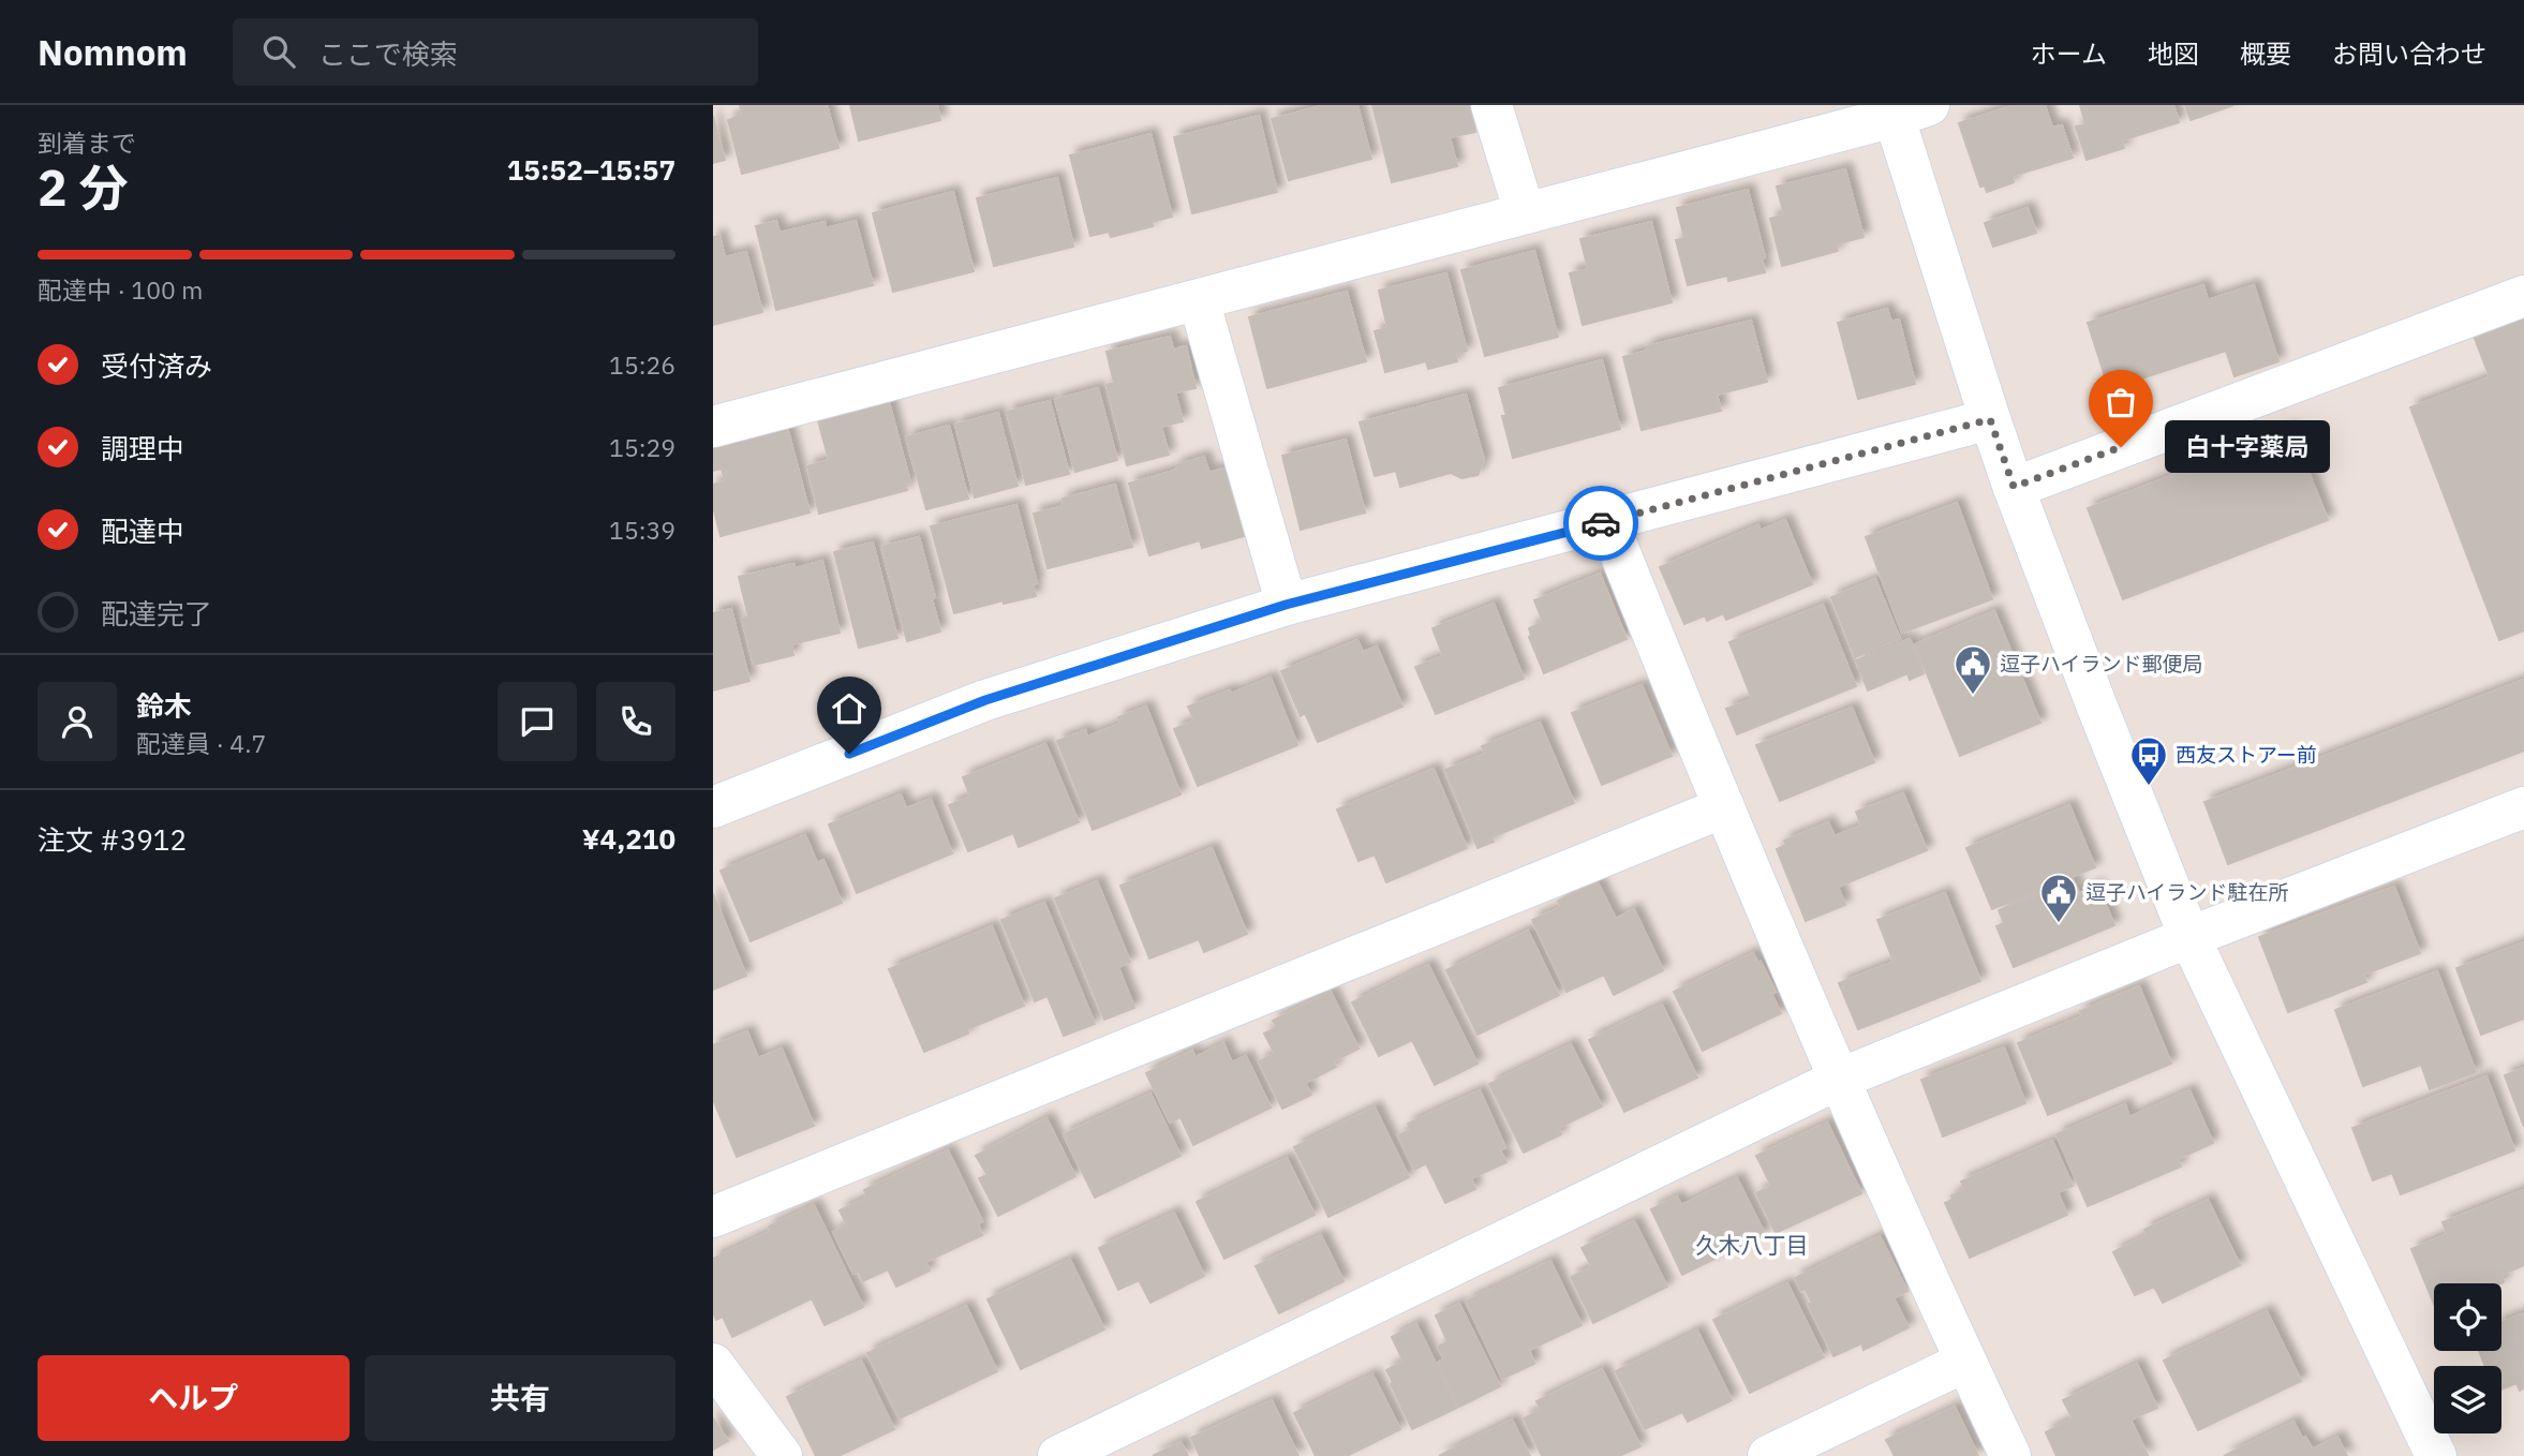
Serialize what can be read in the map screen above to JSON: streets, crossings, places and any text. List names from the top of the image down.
{
  "districts": ["久木八丁目"],
  "places": {
    "other": ["白十字薬局"],
    "public building": ["逗子ハイランド郵便局", "逗子ハイランド駐在所"],
    "bus stop": ["西友ストアー前"]
  },
  "page": {
    "header": "Nomnom",
    "search": "ここで検索",
    "nav": [
      "ホーム",
      "地図",
      "概要",
      "お問い合わせ"
    ],
    "heading": ["2 分", "到着まで", "15:52–15:57"],
    "panel": [
      "鈴木",
      "配達員 · 4.7",
      "注文 #3912",
      "¥4,210"
    ],
    "bar": "配達中 · 100 m",
    "list": [
      ["受付済み", "15:26"],
      ["調理中", "15:29"],
      ["配達中", "15:39"],
      "配達完了"
    ],
    "bubble": "白十字薬局",
    "buttons": ["ヘルプ", "共有"]
  }
}
